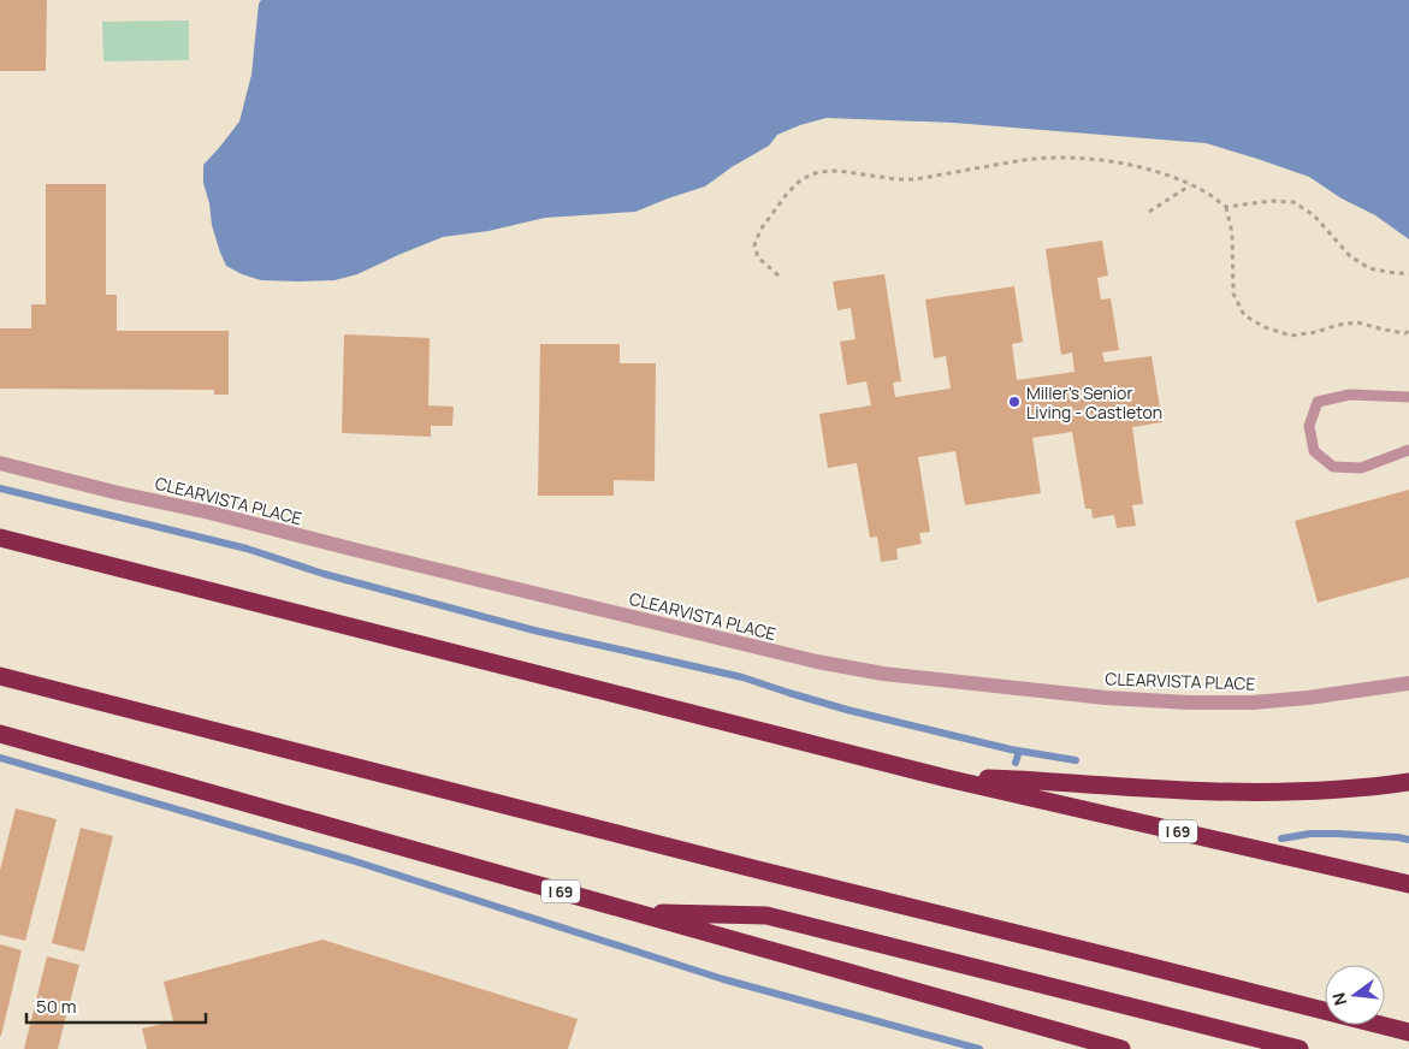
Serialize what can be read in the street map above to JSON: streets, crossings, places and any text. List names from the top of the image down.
{
  "streets": {
    "highway": ["I 69"],
    "street": ["CLEARVISTA PLACE"]
  },
  "places": ["Miller's Senior Living - Castleton"],
  "scale_bar": "50 m",
  "north": "left"
}
